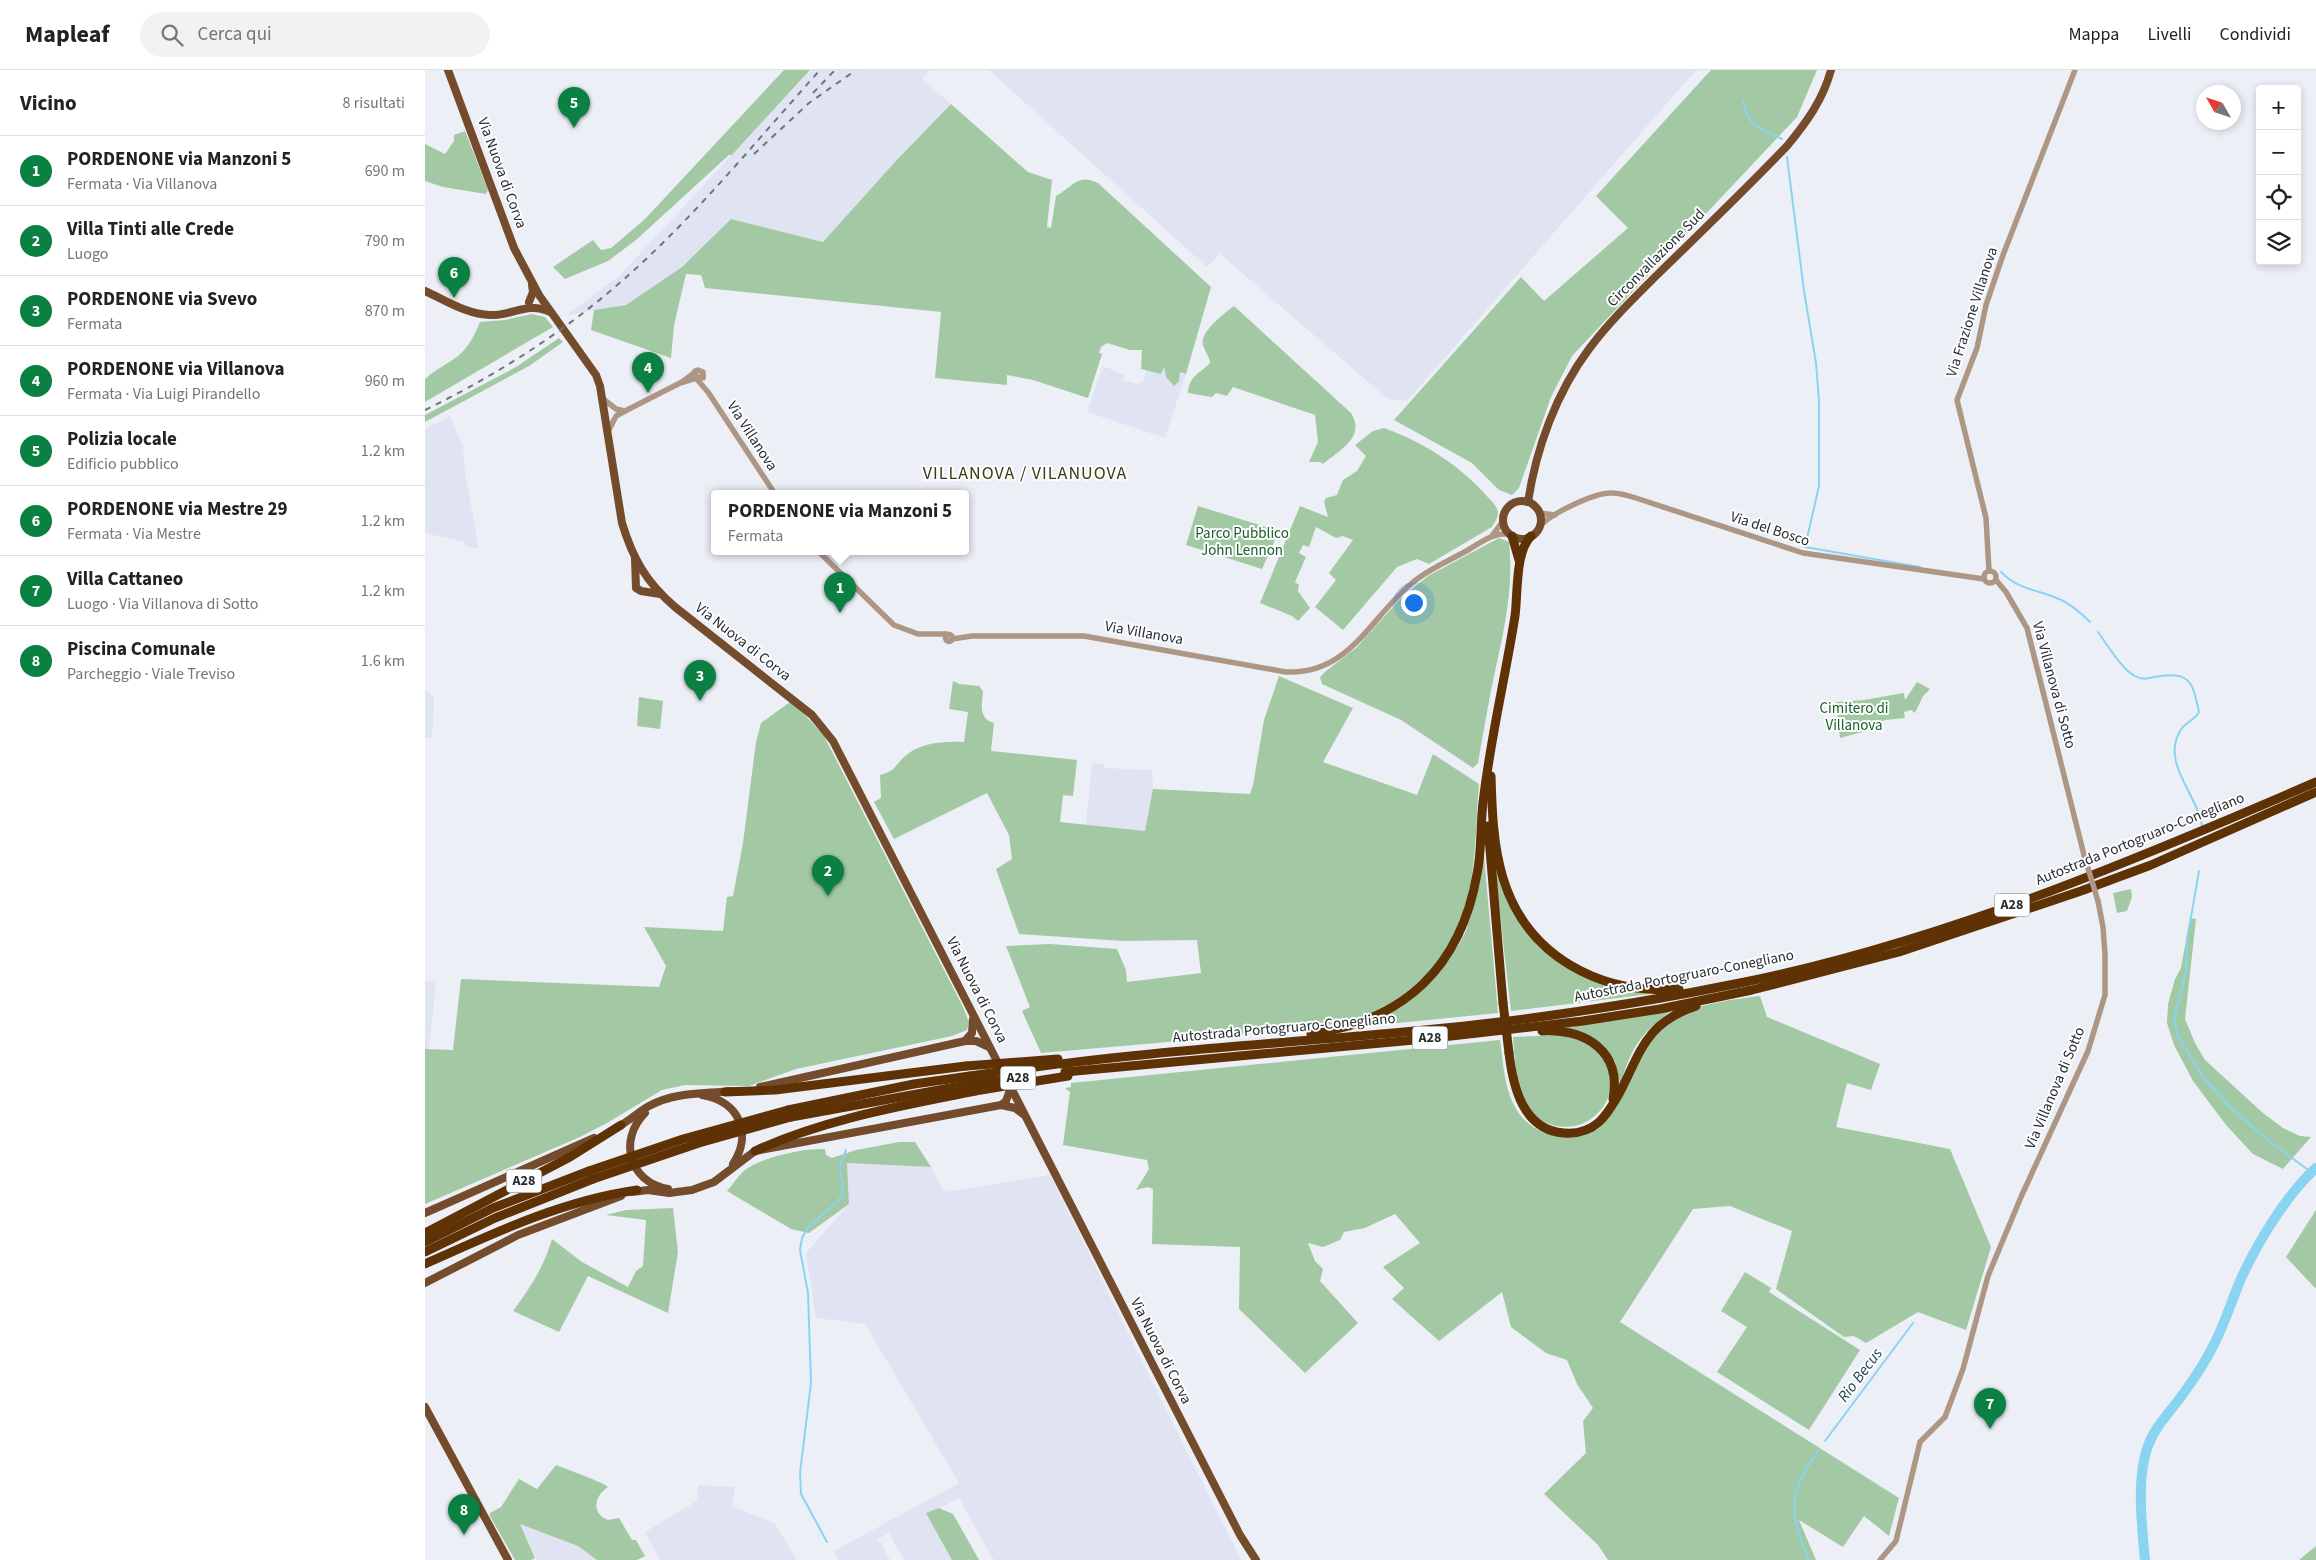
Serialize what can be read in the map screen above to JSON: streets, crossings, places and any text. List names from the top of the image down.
{
  "streets": {
    "highway": ["Autostrada Portogruaro-Conegliano", "A28"],
    "main road": ["Via Nuova di Corva", "Circonvallazione Sud"],
    "street": [
      "Via Frazione Villanova",
      "Via Villanova",
      "Via del Bosco",
      "Via Villanova di Sotto"
    ]
  },
  "crossings": [
    ["Circonvallazione Sud", "Via del Bosco"],
    ["Via Frazione Villanova", "Via del Bosco"],
    ["Via Frazione Villanova", "Via Villanova di Sotto"],
    ["Via del Bosco", "Via Villanova di Sotto"]
  ],
  "districts": ["VILLANOVA / VILANUOVA"],
  "water": ["Rio Becus"],
  "parks": ["Parco Pubblico John Lennon", "Cimitero di Villanova"],
  "north": "top left",
  "page": {
    "header": "Mapleaf",
    "search": "Cerca qui",
    "nav": ["Mappa", "Livelli", "Condividi"],
    "heading": ["Vicino", "8 risultati"],
    "map_buttons": ["+", "−"],
    "pins": [
      "5",
      "6",
      "4",
      "1",
      "3",
      "2",
      "7",
      "8"
    ],
    "list": [
      {
        "mark": "1",
        "name": "PORDENONE via Manzoni 5",
        "note": "Fermata · Via Villanova",
        "value": "690 m"
      },
      {
        "mark": "2",
        "name": "Villa Tinti alle Crede",
        "note": "Luogo",
        "value": "790 m"
      },
      {
        "mark": "3",
        "name": "PORDENONE via Svevo",
        "note": "Fermata",
        "value": "870 m"
      },
      {
        "mark": "4",
        "name": "PORDENONE via Villanova",
        "note": "Fermata · Via Luigi Pirandello",
        "value": "960 m"
      },
      {
        "mark": "5",
        "name": "Polizia locale",
        "note": "Edificio pubblico",
        "value": "1.2 km"
      },
      {
        "mark": "6",
        "name": "PORDENONE via Mestre 29",
        "note": "Fermata · Via Mestre",
        "value": "1.2 km"
      },
      {
        "mark": "7",
        "name": "Villa Cattaneo",
        "note": "Luogo · Via Villanova di Sotto",
        "value": "1.2 km"
      },
      {
        "mark": "8",
        "name": "Piscina Comunale",
        "note": "Parcheggio · Viale Treviso",
        "value": "1.6 km"
      }
    ],
    "popup": ["PORDENONE via Manzoni 5", "Fermata"]
  }
}
